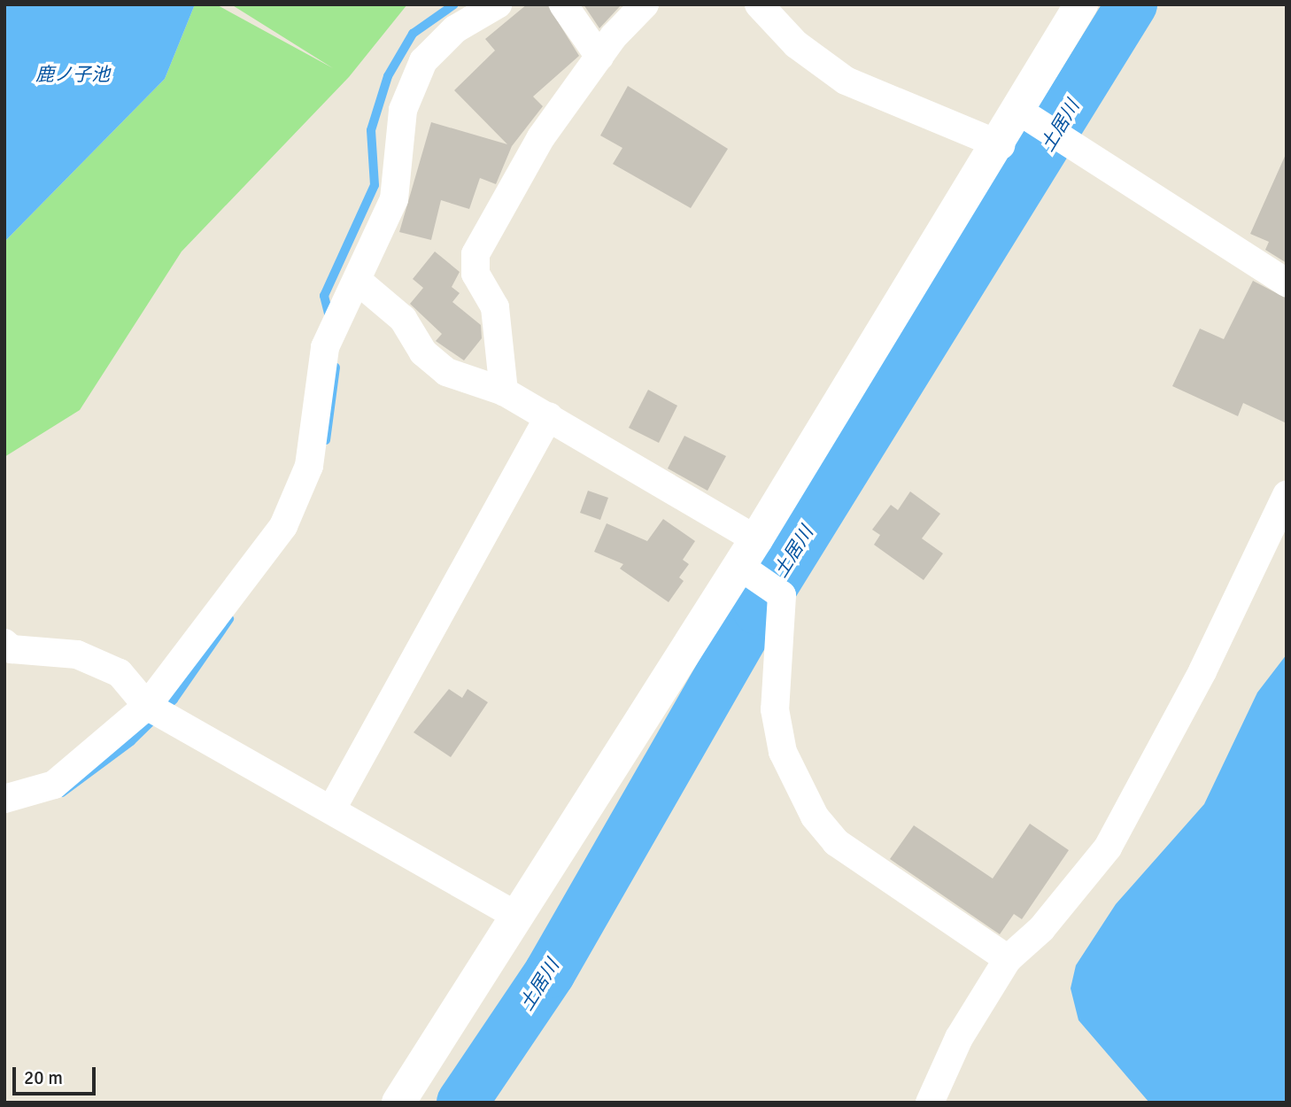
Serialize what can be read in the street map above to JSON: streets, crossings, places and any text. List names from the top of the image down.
{
  "water": ["鹿ノ子池", "土居川"],
  "scale_bar": "20 m"
}
